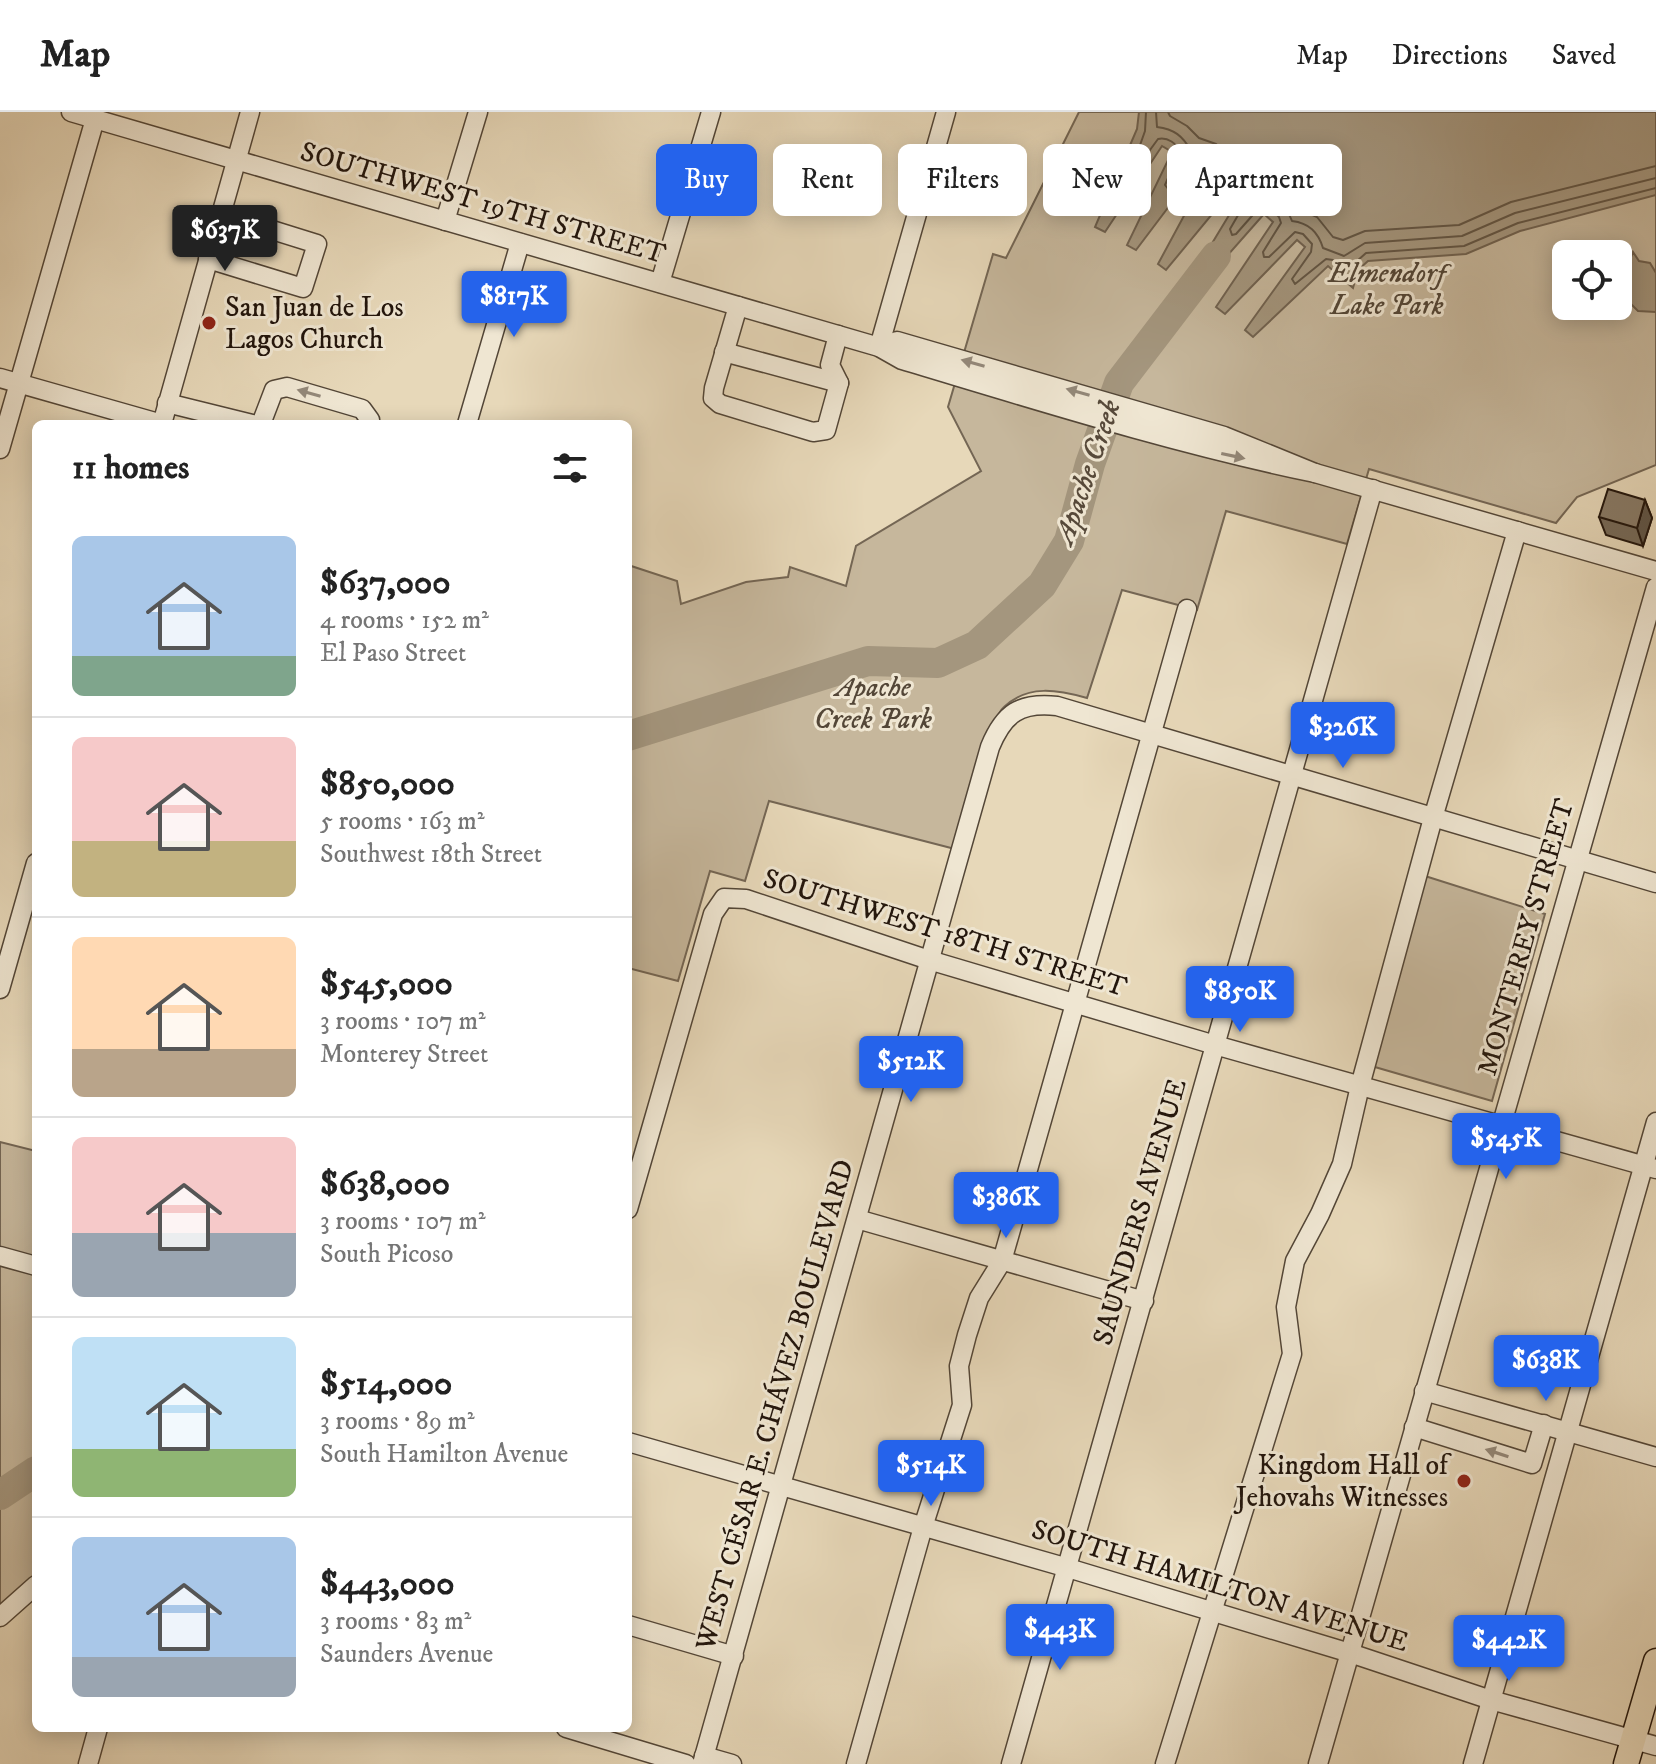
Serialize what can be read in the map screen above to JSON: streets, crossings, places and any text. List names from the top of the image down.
{
  "streets": {
    "street": [
      "SOUTHWEST 19TH STREET",
      "SOUTHWEST 18TH STREET",
      "MONTEREY STREET",
      "SAUNDERS AVENUE",
      "WEST CÉSAR E. CHÁVEZ BOULEVARD",
      "SOUTH HAMILTON AVENUE"
    ]
  },
  "crossings": [
    ["SOUTHWEST 19TH STREET", "SAUNDERS AVENUE"],
    ["SOUTHWEST 18TH STREET", "MONTEREY STREET"],
    ["SOUTHWEST 18TH STREET", "SAUNDERS AVENUE"],
    ["SOUTHWEST 18TH STREET", "WEST CÉSAR E. CHÁVEZ BOULEVARD"],
    ["MONTEREY STREET", "SOUTH HAMILTON AVENUE"],
    ["SAUNDERS AVENUE", "SOUTH HAMILTON AVENUE"],
    ["WEST CÉSAR E. CHÁVEZ BOULEVARD", "SOUTH HAMILTON AVENUE"]
  ],
  "water": ["Apache Creek"],
  "parks": ["Elmendorf Lake Park", "Apache Creek Park"],
  "places": ["San Juan de Los Lagos Church", "Kingdom Hall of Jehovahs Witnesses"],
  "page": {
    "header": "Map",
    "nav": ["Map", "Directions", "Saved"],
    "chip": [
      "Buy",
      "Rent",
      "Filters",
      "New",
      "Apartment"
    ],
    "price": [
      "$637K",
      "$817K",
      "$326K",
      "$850K",
      "$512K",
      "$545K",
      "$386K",
      "$638K",
      "$514K",
      "$443K",
      "$442K"
    ],
    "heading": "11 homes",
    "list": [
      {
        "name": "$637,000",
        "note": "4 rooms · 152 m² · El Paso Street"
      },
      {
        "name": "$850,000",
        "note": "5 rooms · 163 m² · Southwest 18th Street"
      },
      {
        "name": "$545,000",
        "note": "3 rooms · 107 m² · Monterey Street"
      },
      {
        "name": "$638,000",
        "note": "3 rooms · 107 m² · South Picoso"
      },
      {
        "name": "$514,000",
        "note": "3 rooms · 89 m² · South Hamilton Avenue"
      },
      {
        "name": "$443,000",
        "note": "3 rooms · 83 m² · Saunders Avenue"
      }
    ]
  }
}
